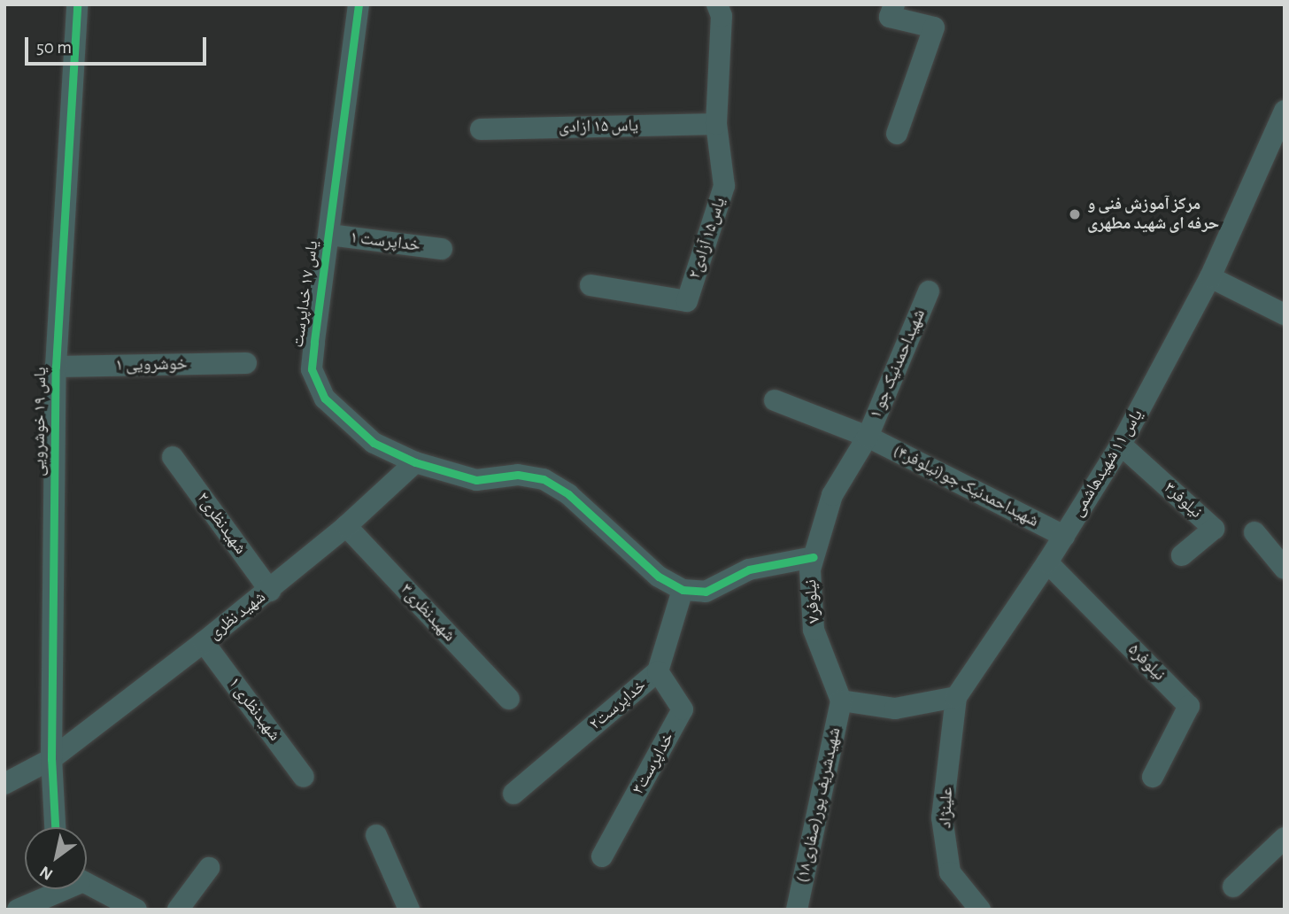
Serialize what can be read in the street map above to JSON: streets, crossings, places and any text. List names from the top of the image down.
{
  "streets": {
    "street": [
      "یاس ۱۵ ازادی",
      "یاس۱۵ آزادی۲",
      "خداپرست ۱",
      "یاس ۱۷ خداپرست",
      "شهیداحمدنیک جو ۱",
      "خوشرویی ۱",
      "یاس ۱۹ خوشرویی",
      "یاس ۱۱ شهیدهاشمی",
      "شهیداحمدنیک جو(نیلوفر۴)",
      "نیلوفر۳",
      "شهیدنظری۲",
      "نیلوفر۷",
      "شهیدنظری۳",
      "شهید نظری",
      "نیلوفر۵",
      "خداپرست۲",
      "شهیدنظری ۱",
      "خداپرست۳",
      "شهیدشریف پور(صفاری۱۸)",
      "علینژاد"
    ]
  },
  "crossings": [
    ["یاس ۱۵ ازادی", "یاس۱۵ آزادی۲"],
    ["خداپرست ۱", "یاس ۱۷ خداپرست"],
    ["یاس ۱۷ خداپرست", "شهید نظری"],
    ["یاس ۱۷ خداپرست", "خداپرست۲"],
    ["شهیداحمدنیک جو ۱", "شهیداحمدنیک جو(نیلوفر۴)"],
    ["شهیداحمدنیک جو ۱", "نیلوفر۷"],
    ["خوشرویی ۱", "یاس ۱۹ خوشرویی"],
    ["یاس ۱۹ خوشرویی", "شهید نظری"],
    ["یاس ۱۱ شهیدهاشمی", "شهیداحمدنیک جو(نیلوفر۴)"],
    ["یاس ۱۱ شهیدهاشمی", "نیلوفر۳"],
    ["یاس ۱۱ شهیدهاشمی", "نیلوفر۵"],
    ["یاس ۱۱ شهیدهاشمی", "علینژاد"],
    ["شهیداحمدنیک جو(نیلوفر۴)", "نیلوفر۷"],
    ["شهیدنظری۲", "شهید نظری"],
    ["نیلوفر۷", "شهیدشریف پور(صفاری۱۸)"],
    ["شهیدنظری۳", "شهید نظری"],
    ["شهید نظری", "شهیدنظری ۱"],
    ["خداپرست۲", "خداپرست۳"]
  ],
  "places": ["مرکز آموزش فنی و حرفه ای شهید مطهری"],
  "scale_bar": "50 m",
  "north": "bottom left"
}
